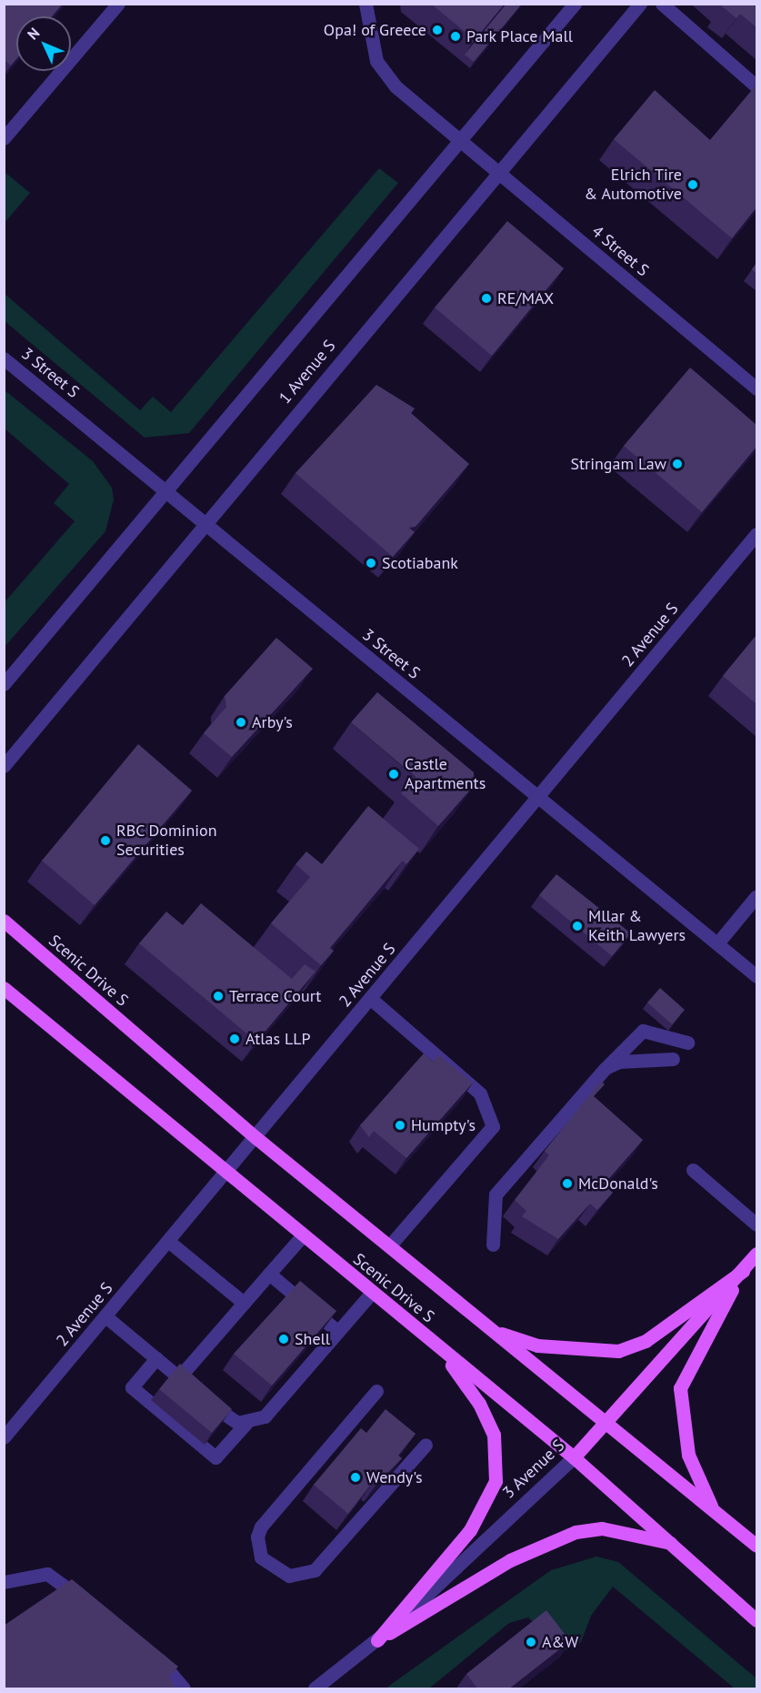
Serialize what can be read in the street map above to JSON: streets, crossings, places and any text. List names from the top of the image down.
{
  "streets": {
    "main road": ["Scenic Drive S", "3 Avenue S"],
    "street": [
      "4 Street S",
      "1 Avenue S",
      "3 Street S",
      "2 Avenue S"
    ]
  },
  "crossings": [
    ["4 Street S", "1 Avenue S"],
    ["1 Avenue S", "3 Street S"],
    ["3 Street S", "2 Avenue S"],
    ["2 Avenue S", "Scenic Drive S"],
    ["Scenic Drive S", "3 Avenue S"]
  ],
  "places": [
    "Opa! of Greece",
    "Park Place Mall",
    "Elrich Tire & Automotive",
    "RE/MAX",
    "Stringam Law",
    "Scotiabank",
    "Arby's",
    "Castle Apartments",
    "RBC Dominion Securities",
    "Mllar & Keith Lawyers",
    "Terrace Court",
    "Atlas LLP",
    "Humpty's",
    "McDonald's",
    "Shell",
    "Wendy's",
    "A&W"
  ],
  "north": "top left"
}
